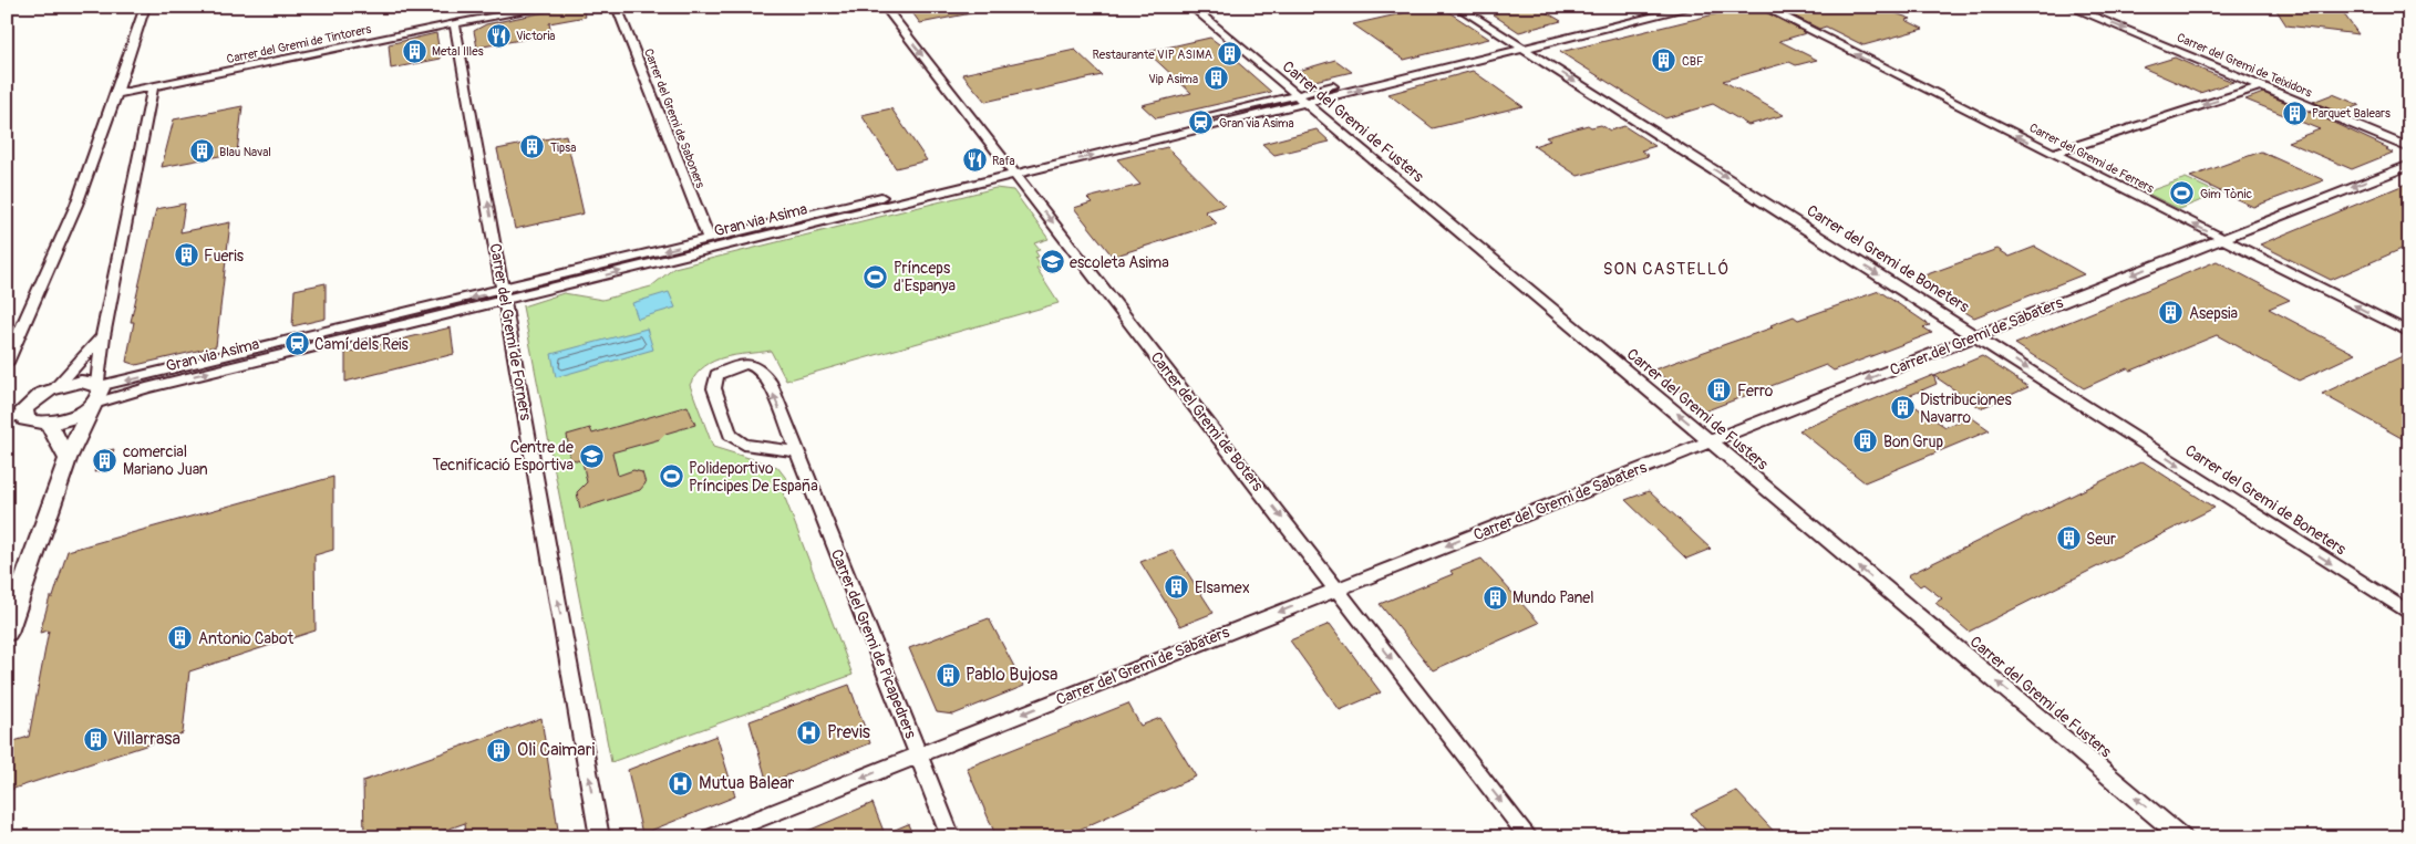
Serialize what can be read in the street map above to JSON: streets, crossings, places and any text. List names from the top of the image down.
{
  "streets": {
    "street": [
      "Carrer del Gremi de Tintorers",
      "Carrer del Gremi de Teixidors",
      "Carrer del Gremi de Saboners",
      "Carrer del Gremi de Fusters",
      "Carrer del Gremi de Ferrers",
      "Gran via Asima",
      "Carrer del Gremi de Boneters",
      "Carrer del Gremi de Forners",
      "Carrer del Gremi de Sabaters",
      "Carrer del Gremi de Boters",
      "Carrer del Gremi de Picapedrers"
    ]
  },
  "crossings": [
    ["Carrer del Gremi de Tintorers", "Carrer del Gremi de Forners"],
    ["Carrer del Gremi de Saboners", "Gran via Asima"],
    ["Carrer del Gremi de Fusters", "Gran via Asima"],
    ["Carrer del Gremi de Fusters", "Carrer del Gremi de Sabaters"],
    ["Carrer del Gremi de Ferrers", "Carrer del Gremi de Sabaters"],
    ["Gran via Asima", "Carrer del Gremi de Boneters"],
    ["Gran via Asima", "Carrer del Gremi de Forners"],
    ["Gran via Asima", "Carrer del Gremi de Boters"],
    ["Carrer del Gremi de Boneters", "Carrer del Gremi de Sabaters"],
    ["Carrer del Gremi de Sabaters", "Carrer del Gremi de Boters"],
    ["Carrer del Gremi de Sabaters", "Carrer del Gremi de Picapedrers"]
  ],
  "one_way": [
    "Carrer del Gremi de Teixidors",
    "Carrer del Gremi de Fusters",
    "Carrer del Gremi de Ferrers",
    "Carrer del Gremi de Boneters",
    "Carrer del Gremi de Forners",
    "Carrer del Gremi de Sabaters",
    "Carrer del Gremi de Boters"
  ],
  "districts": ["SON CASTELLÓ"],
  "places": {
    "restaurant": ["Victoria", "Rafa"],
    "building": [
      "Metal Illes",
      "Restaurante VIP ASIMA",
      "CBF",
      "Vip Asima",
      "Parquet Balears",
      "Tipsa",
      "Blau Naval",
      "Fueris",
      "Asepsia",
      "Ferro",
      "Distribuciones Navarro",
      "Bon Grup",
      "comercial Mariano Juan",
      "Seur",
      "Elsamex",
      "Mundo Panel",
      "Antonio Cabot",
      "Pablo Bujosa",
      "Villarrasa",
      "Oli Caimari"
    ],
    "station": ["Gran via Asima", "Camí dels Reis"],
    "sports": ["Gim Tònic", "Prínceps d'Espanya", "Polideportivo Príncipes De España"],
    "school or university": ["escoleta Asima", "Centre de Tecnificació Esportiva"],
    "hospital": ["Previs", "Mutua Balear"]
  }
}
